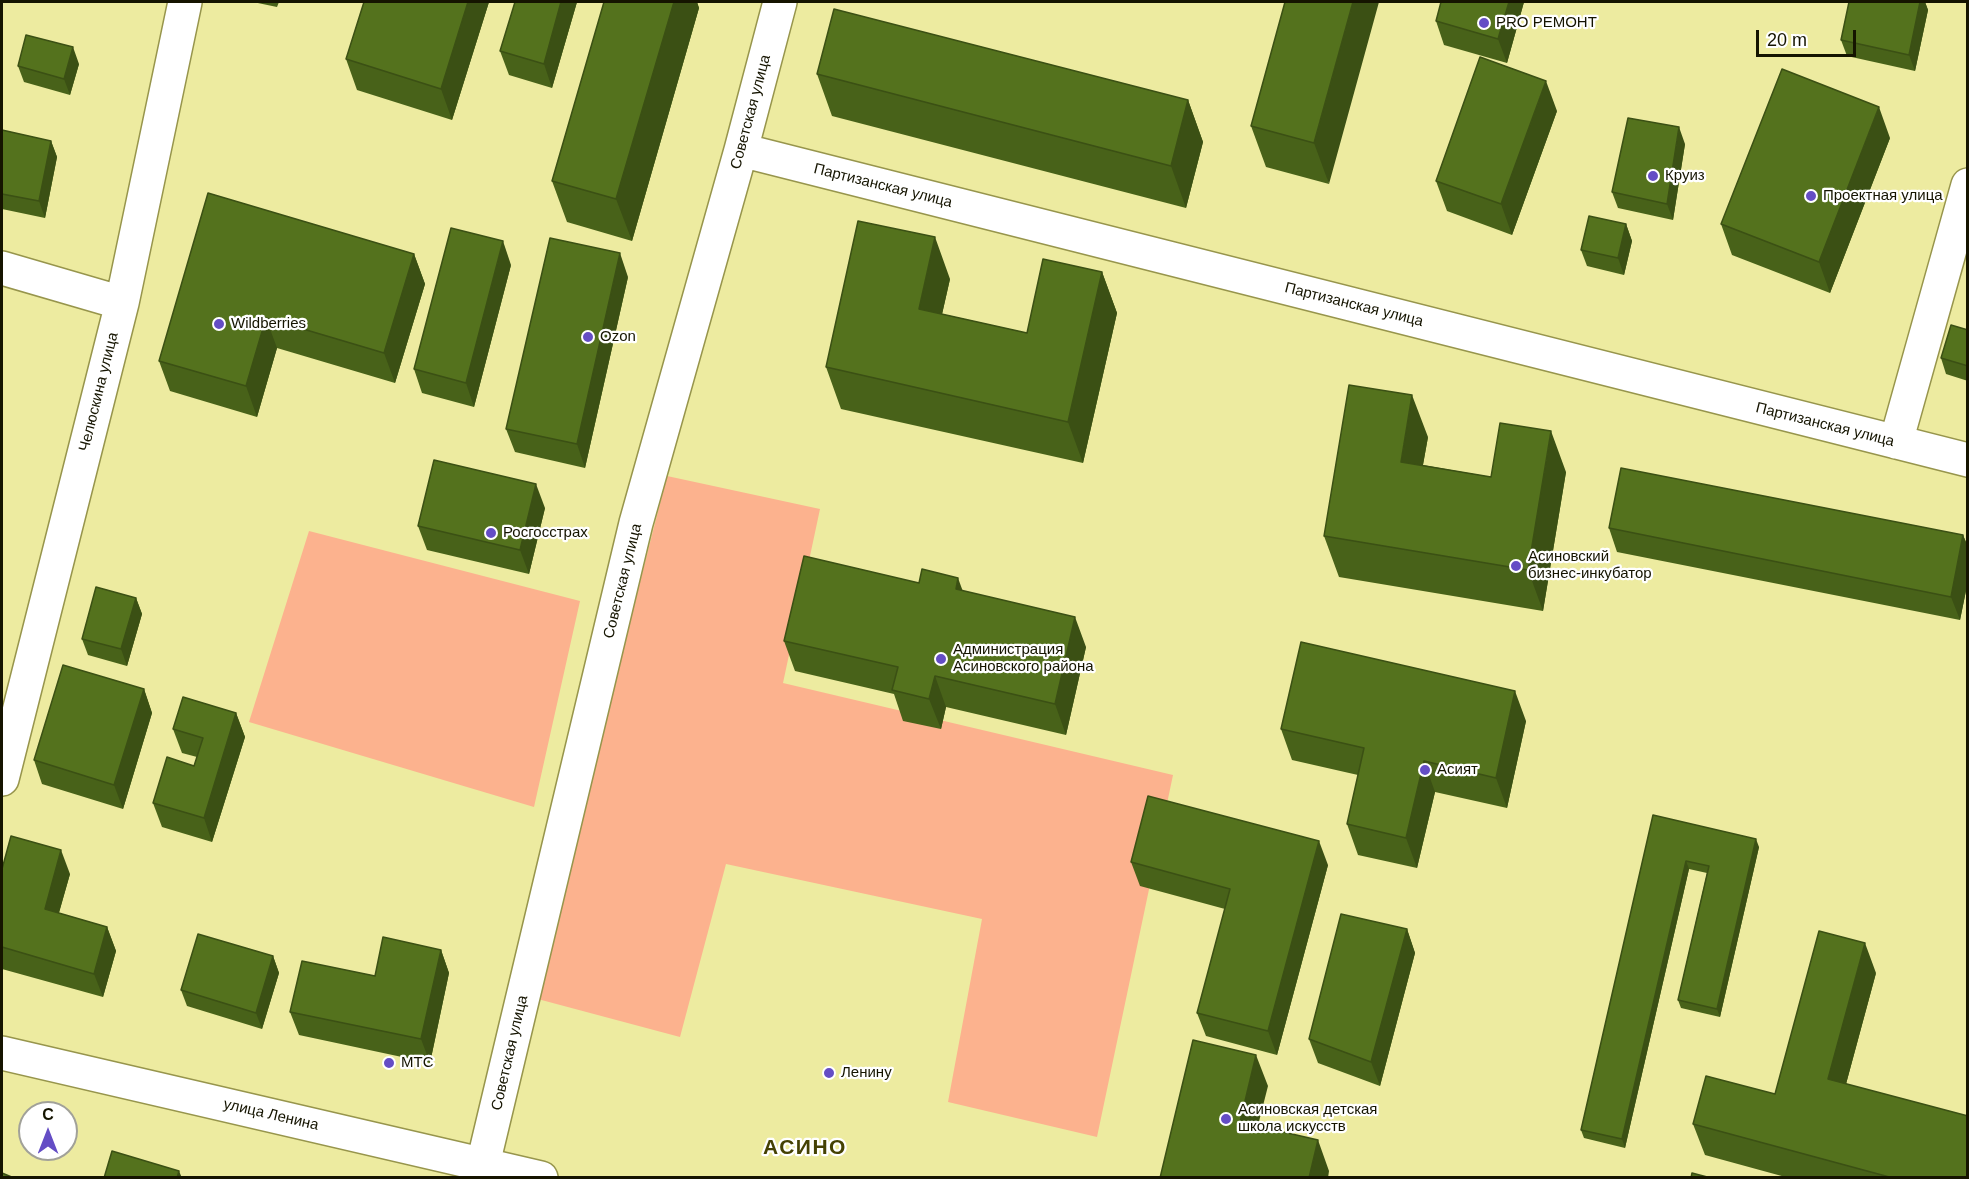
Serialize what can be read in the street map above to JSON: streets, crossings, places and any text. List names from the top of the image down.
{
  "streets": {
    "street": [
      "Советская улица",
      "Партизанская улица",
      "Челюскина улица",
      "улица Ленина"
    ]
  },
  "crossings": [
    ["Советская улица", "Партизанская улица"],
    ["Советская улица", "улица Ленина"]
  ],
  "districts": ["АСИНО"],
  "places": [
    "PRO РЕМОНТ",
    "Круиз",
    "Проектная улица",
    "Wildberries",
    "Ozon",
    "Росгосстрах",
    "Асиновский бизнес-инкубатор",
    "Администрация Асиновского района",
    "Асият",
    "МТС",
    "Ленину",
    "Асиновская детская школа искусств"
  ],
  "scale_bar": "20 m",
  "north": "top"
}
